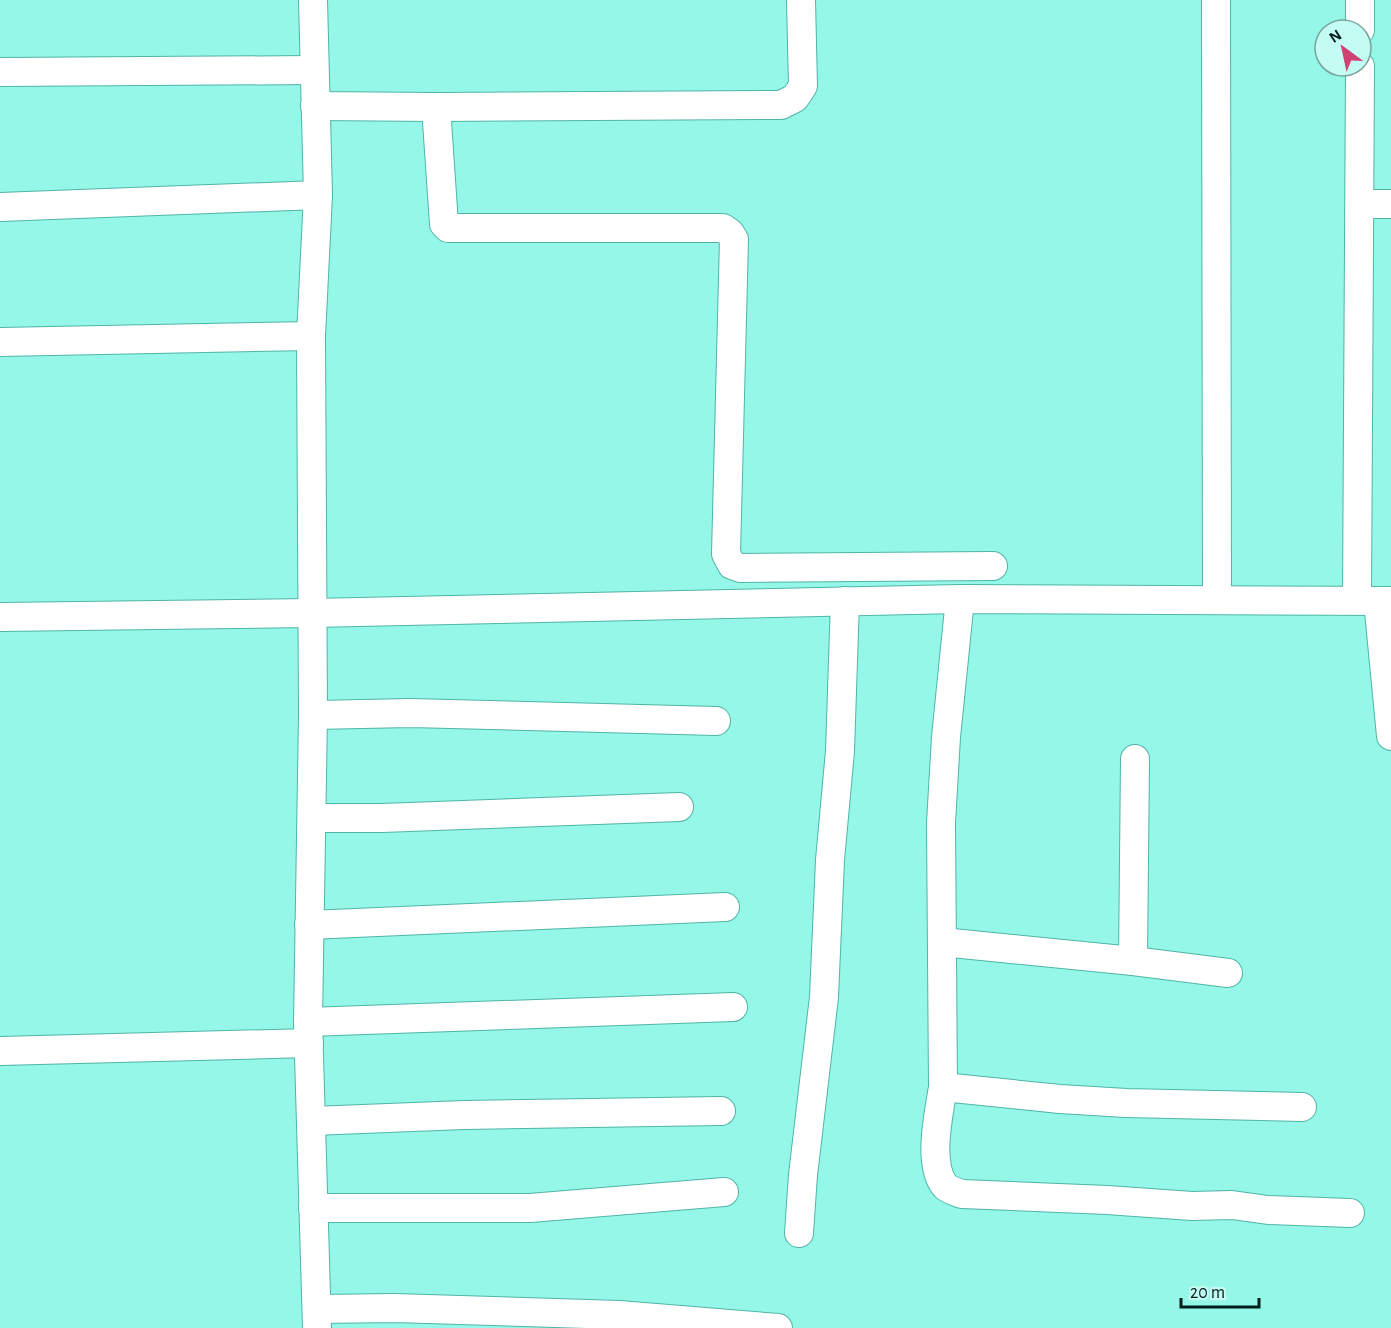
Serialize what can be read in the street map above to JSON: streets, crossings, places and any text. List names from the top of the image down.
{
  "scale_bar": "20 m",
  "north": "top left"
}
